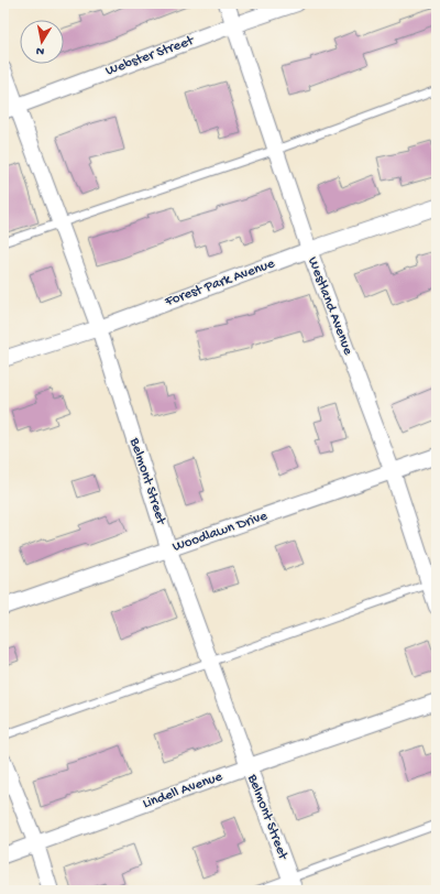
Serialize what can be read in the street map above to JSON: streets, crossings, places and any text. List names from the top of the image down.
{
  "streets": {
    "street": [
      "Webster Street",
      "Forest Park Avenue",
      "Westland Avenue",
      "Belmont Street",
      "Woodlawn Drive",
      "Lindell Avenue"
    ]
  },
  "crossings": [
    ["Webster Street", "Westland Avenue"],
    ["Webster Street", "Belmont Street"],
    ["Forest Park Avenue", "Westland Avenue"],
    ["Forest Park Avenue", "Belmont Street"],
    ["Westland Avenue", "Woodlawn Drive"],
    ["Belmont Street", "Woodlawn Drive"],
    ["Belmont Street", "Lindell Avenue"]
  ],
  "north": "bottom"
}
